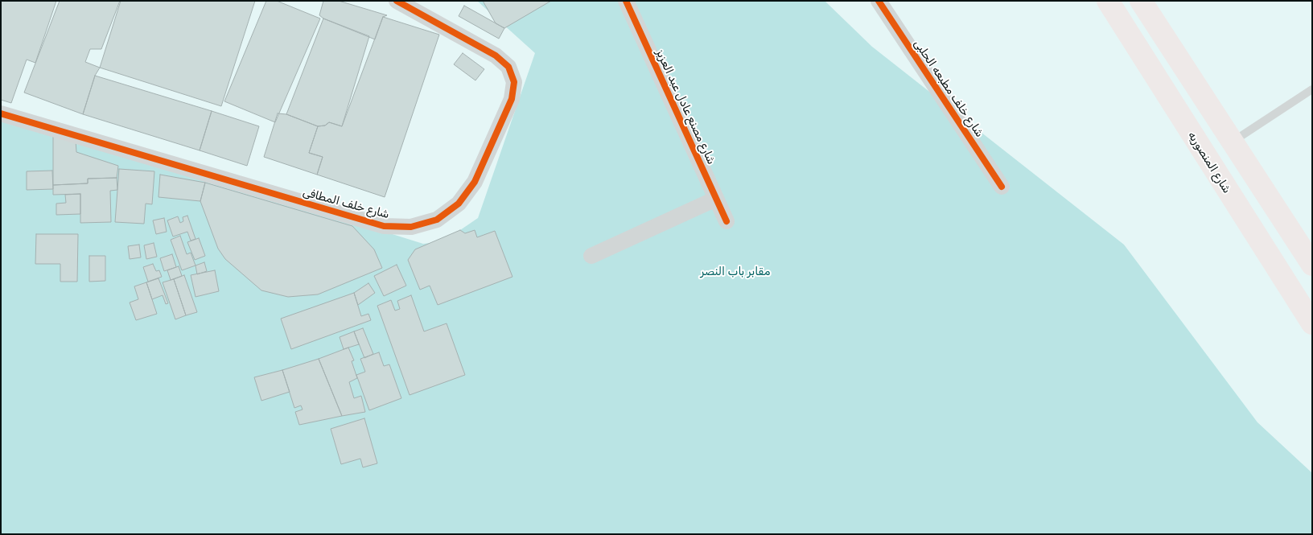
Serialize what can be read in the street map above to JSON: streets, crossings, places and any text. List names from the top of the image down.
{
  "streets": {
    "main road": ["شارع المنصوريه"],
    "street": ["شارع خلف مطبعه الحلبى", "شارع مصنع عادل عبد العزيز", "شارع خلف المطافى"]
  },
  "parks": ["مقابر باب النصر"]
}
